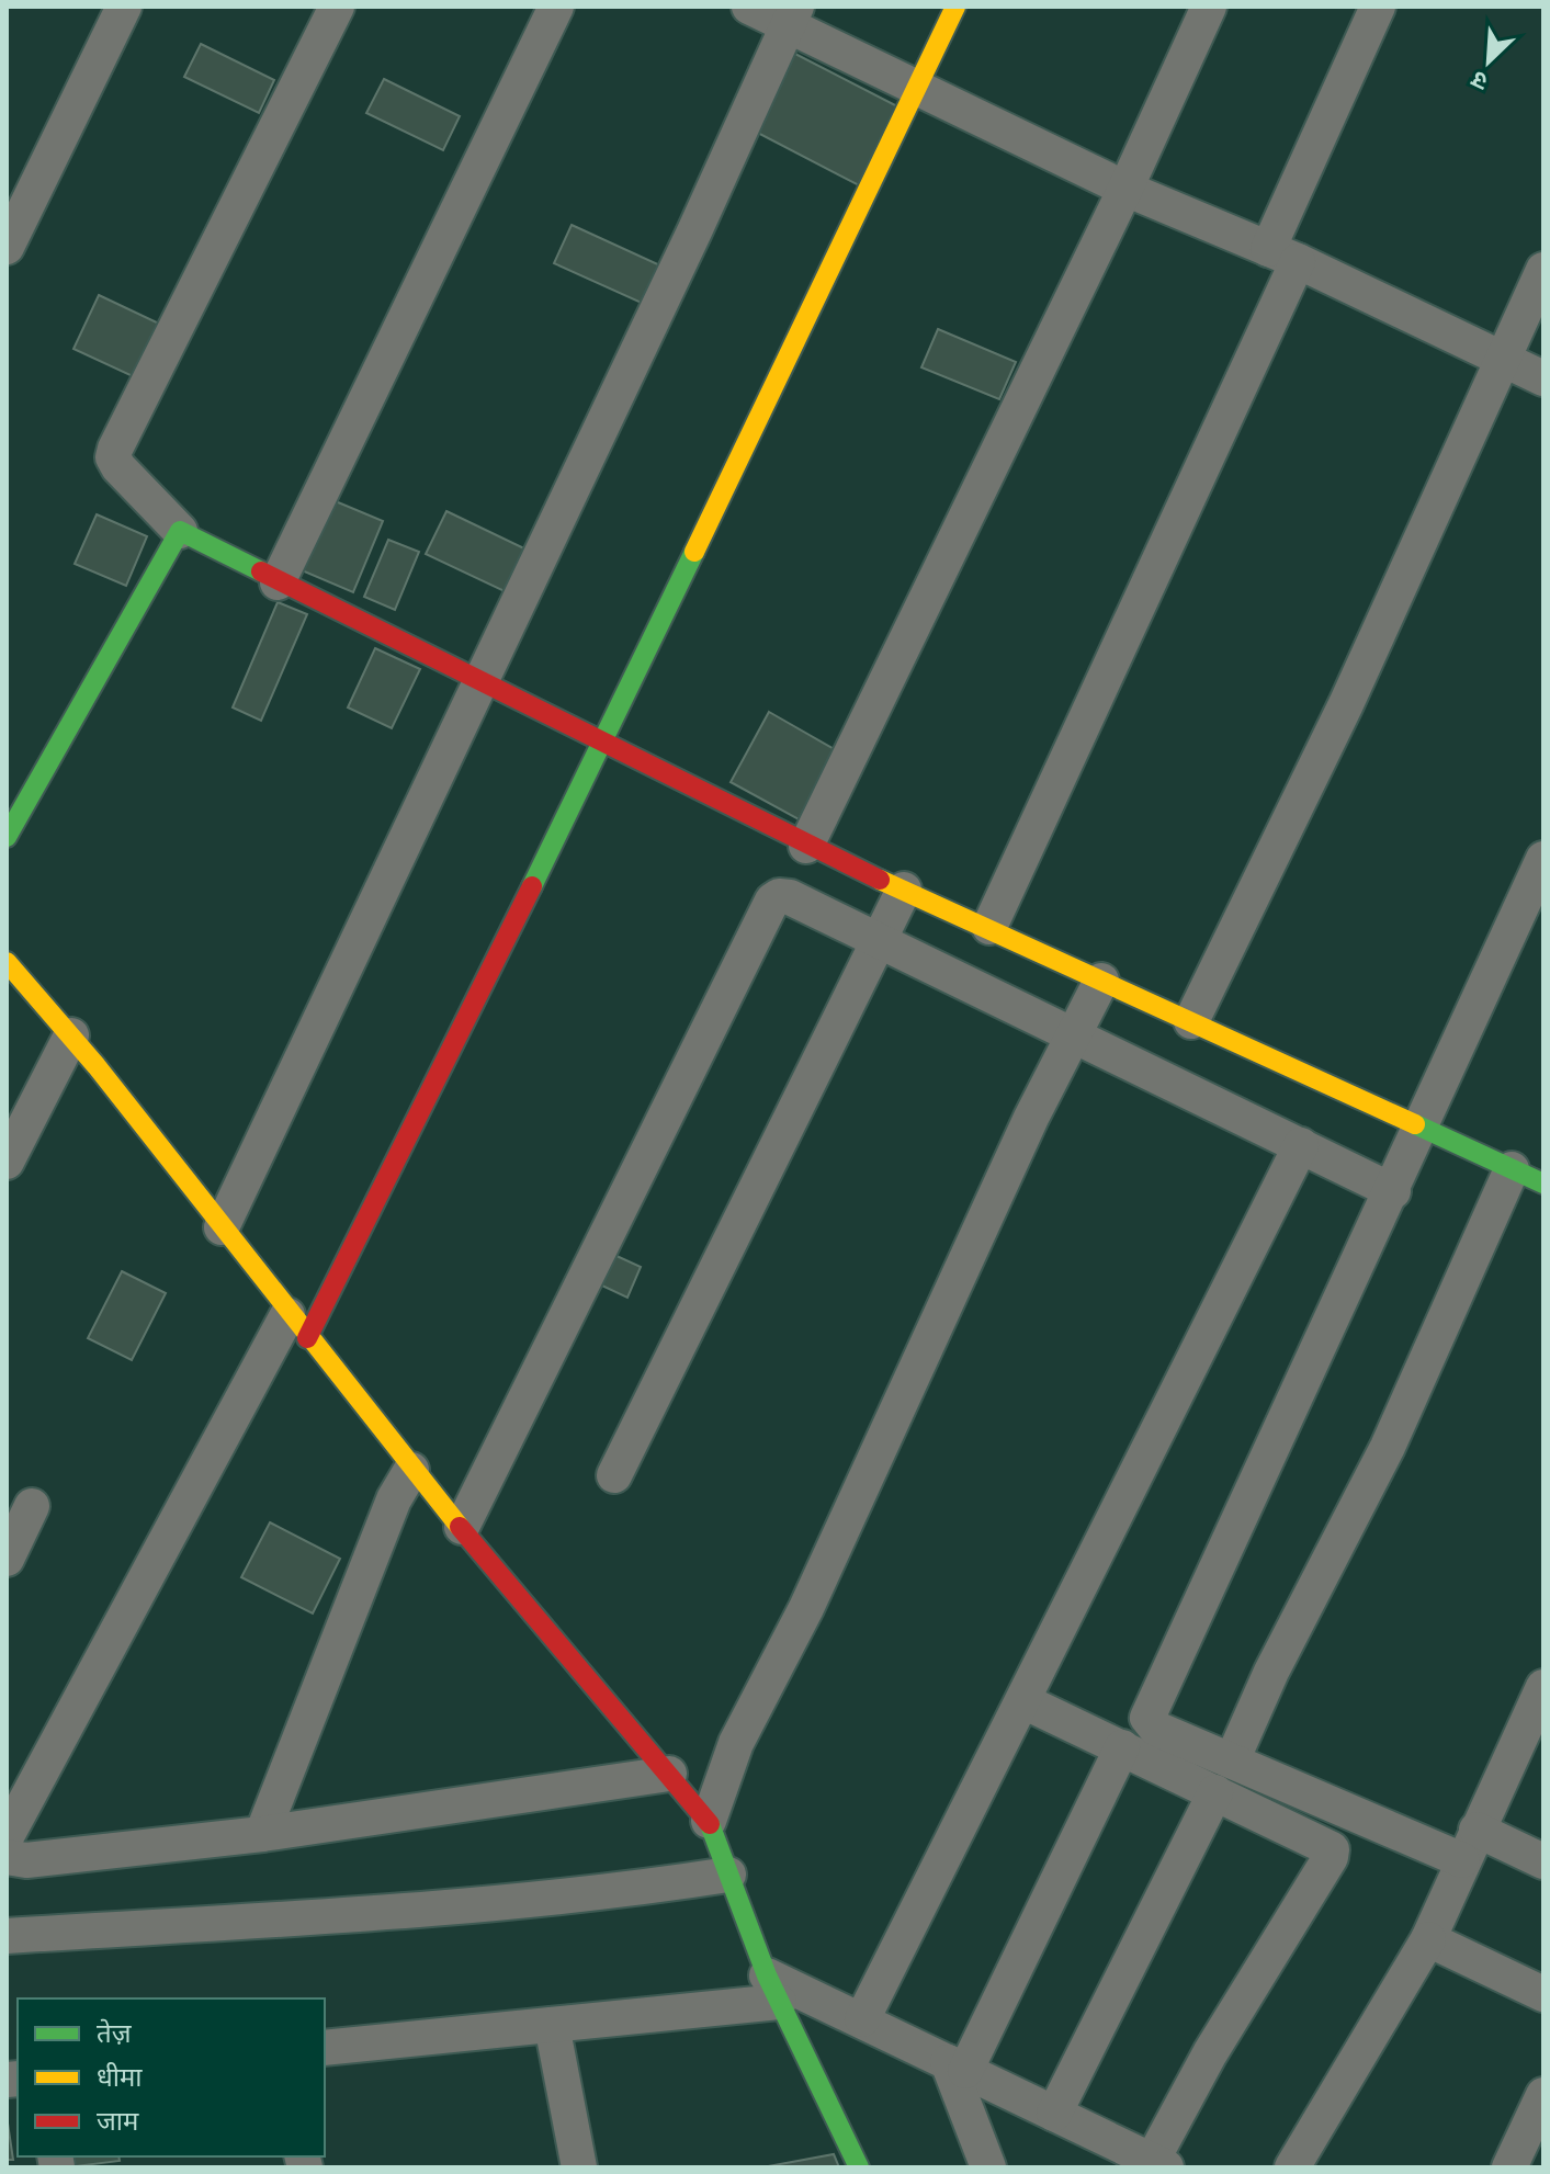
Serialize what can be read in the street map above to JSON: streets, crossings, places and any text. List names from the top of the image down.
{
  "legend": ["तेज़", "धीमा", "जाम"],
  "north": "bottom left"
}
